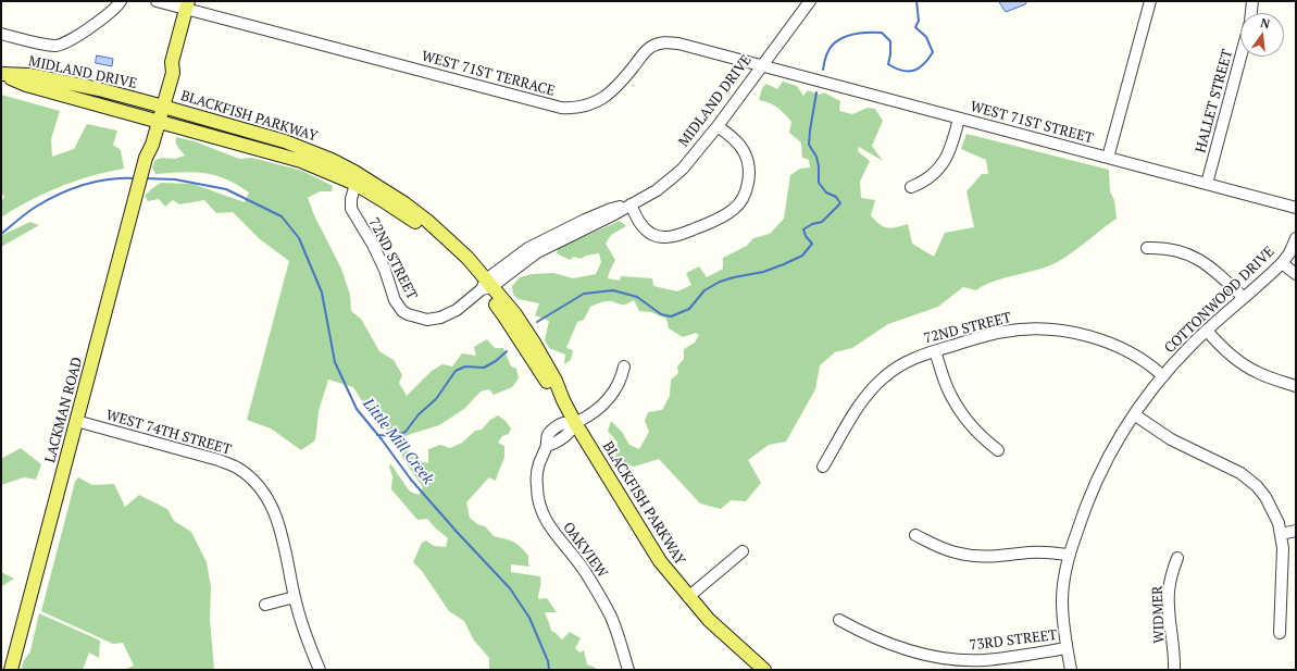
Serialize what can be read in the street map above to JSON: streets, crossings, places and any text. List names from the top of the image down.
{
  "streets": {
    "main road": ["MIDLAND DRIVE", "BLACKFISH PARKWAY", "LACKMAN ROAD"],
    "street": [
      "WEST 71ST TERRACE",
      "HALLET STREET",
      "WEST 71ST STREET",
      "72ND STREET",
      "COTTONWOOD DRIVE",
      "WEST 74TH STREET",
      "OAKVIEW",
      "WIDMER",
      "73RD STREET"
    ]
  },
  "crossings": [
    ["MIDLAND DRIVE", "WEST 71ST TERRACE"],
    ["MIDLAND DRIVE", "BLACKFISH PARKWAY"],
    ["MIDLAND DRIVE", "WEST 71ST STREET"],
    ["MIDLAND DRIVE", "72ND STREET"],
    ["MIDLAND DRIVE", "LACKMAN ROAD"],
    ["WEST 71ST TERRACE", "WEST 71ST STREET"],
    ["WEST 71ST TERRACE", "LACKMAN ROAD"],
    ["HALLET STREET", "WEST 71ST STREET"],
    ["BLACKFISH PARKWAY", "72ND STREET"],
    ["BLACKFISH PARKWAY", "LACKMAN ROAD"],
    ["BLACKFISH PARKWAY", "OAKVIEW"],
    ["72ND STREET", "COTTONWOOD DRIVE"],
    ["COTTONWOOD DRIVE", "73RD STREET"],
    ["LACKMAN ROAD", "WEST 74TH STREET"]
  ],
  "water": ["Little Mill Creek"],
  "north": "top"
}
